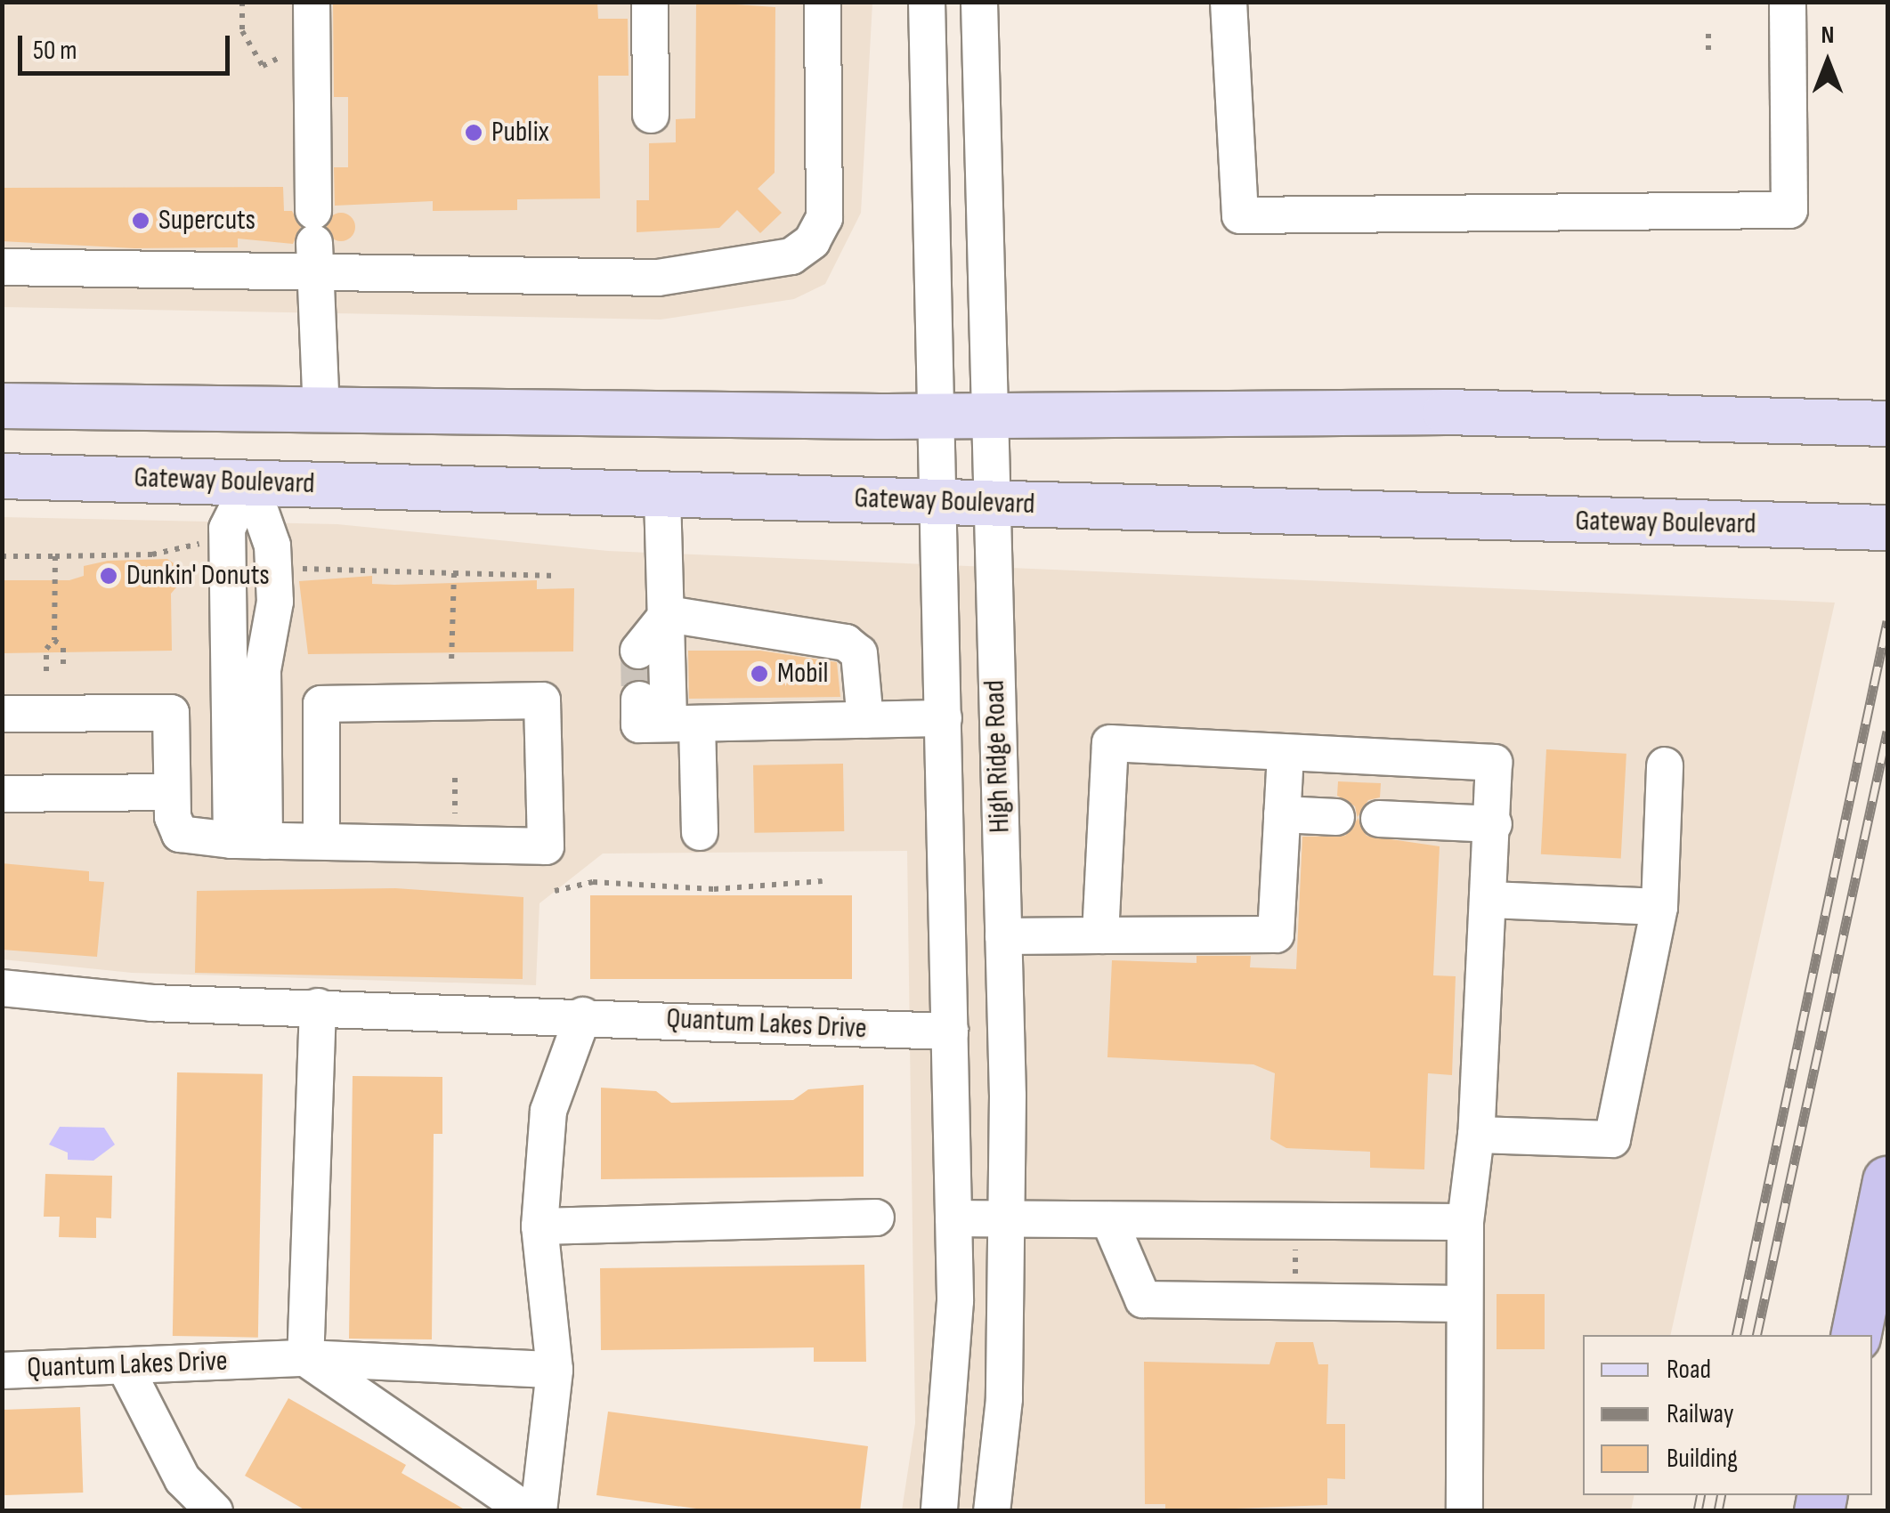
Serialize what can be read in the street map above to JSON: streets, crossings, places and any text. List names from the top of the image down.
{
  "streets": {
    "main road": ["Gateway Boulevard"],
    "street": ["High Ridge Road", "Quantum Lakes Drive"]
  },
  "crossings": [
    ["Gateway Boulevard", "High Ridge Road"],
    ["High Ridge Road", "Quantum Lakes Drive"]
  ],
  "places": [
    "Publix",
    "Supercuts",
    "Dunkin' Donuts",
    "Mobil"
  ],
  "legend": ["Road", "Railway", "Building"],
  "scale_bar": "50 m",
  "north": "top"
}
